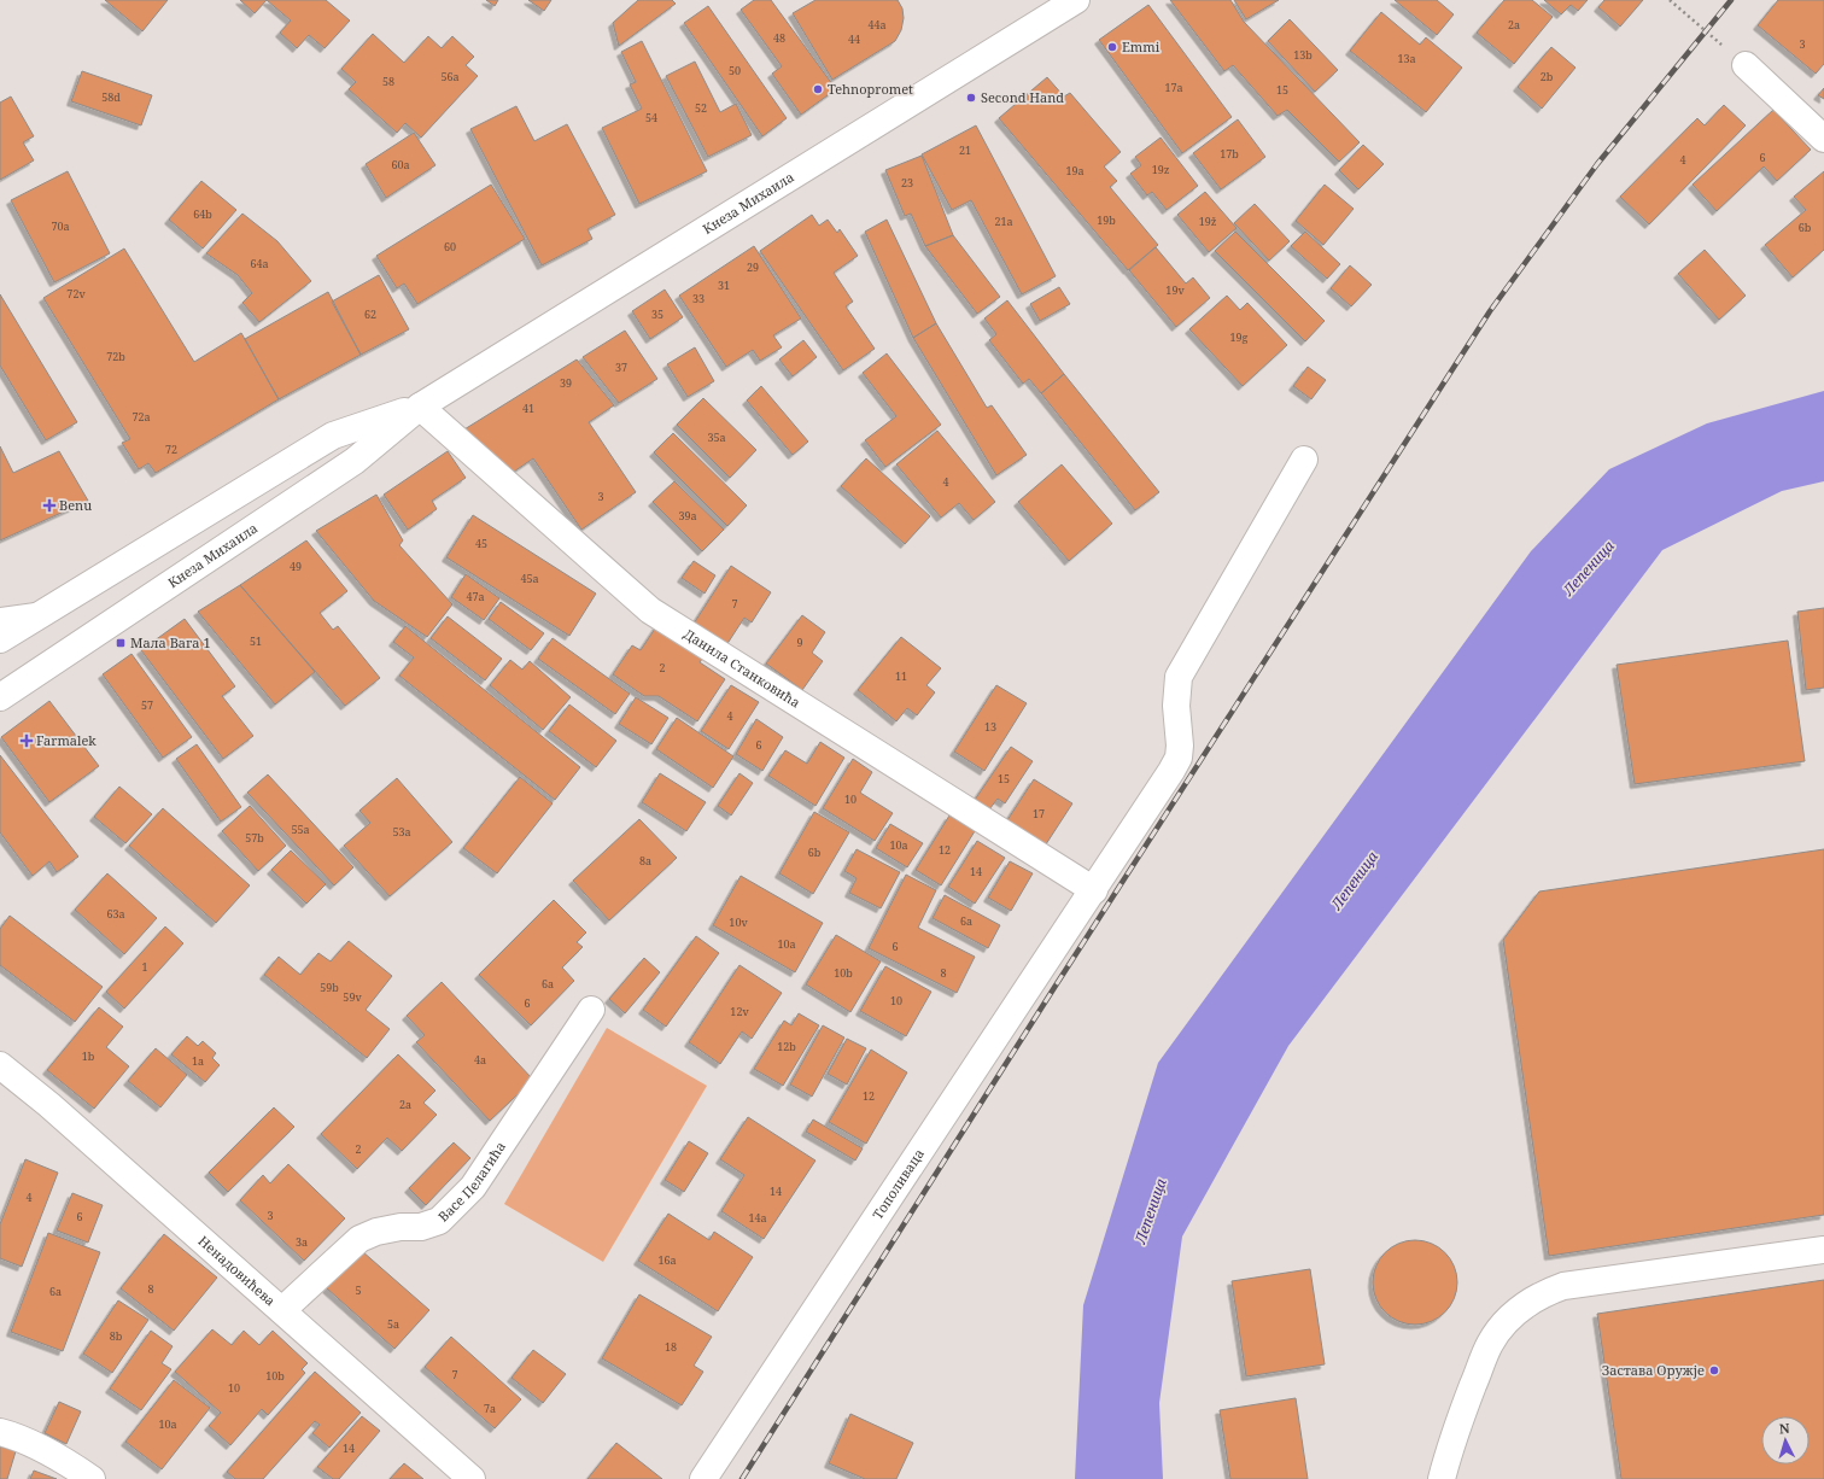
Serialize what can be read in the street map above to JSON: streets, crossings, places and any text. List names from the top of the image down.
{
  "streets": {
    "street": [
      "Кнеза Михаила",
      "Данила Станковића",
      "Васе Пелагића",
      "Тополиваца",
      "Ненадовићева"
    ]
  },
  "crossings": [
    ["Кнеза Михаила", "Данила Станковића"],
    ["Данила Станковића", "Тополиваца"],
    ["Васе Пелагића", "Ненадовићева"]
  ],
  "water": ["Лепеница"],
  "places": {
    "other": [
      "Emmi",
      "Tehnopromet",
      "Second Hand",
      "Застава Оружје"
    ],
    "health": ["Benu", "Farmalek"],
    "transit": ["Мала Вага 1"]
  },
  "house_numbers": [
    "44a",
    "2a",
    "48",
    "44",
    "3",
    "13b",
    "13a",
    "50",
    "56a",
    "2b",
    "58",
    "17a",
    "15",
    "58d",
    "52",
    "54",
    "21",
    "17b",
    "6",
    "4",
    "60a",
    "19z",
    "19a",
    "23",
    "64b",
    "19b",
    "21a",
    "19ž",
    "70a",
    "6b",
    "60",
    "64a",
    "29",
    "31",
    "19v",
    "72v",
    "33",
    "62",
    "35",
    "19g",
    "72b",
    "37",
    "39",
    "41",
    "72a",
    "35a",
    "72",
    "4",
    "3",
    "39a",
    "45",
    "49",
    "45a",
    "47a",
    "7",
    "51",
    "9",
    "2",
    "11",
    "57",
    "4",
    "13",
    "6",
    "15",
    "10",
    "17",
    "55a",
    "53a",
    "57b",
    "10a",
    "12",
    "6b",
    "8a",
    "14",
    "63a",
    "6a",
    "10v",
    "10a",
    "6",
    "1",
    "10b",
    "8",
    "6a",
    "59b",
    "59v",
    "10",
    "6",
    "12v",
    "12b",
    "1b",
    "4a",
    "1a",
    "12",
    "2a",
    "2",
    "14",
    "4",
    "3",
    "6",
    "14a",
    "3a",
    "16a",
    "8",
    "5",
    "6a",
    "5a",
    "8b",
    "18",
    "7",
    "10b",
    "10",
    "7a",
    "10a",
    "14"
  ],
  "north": "top"
}
